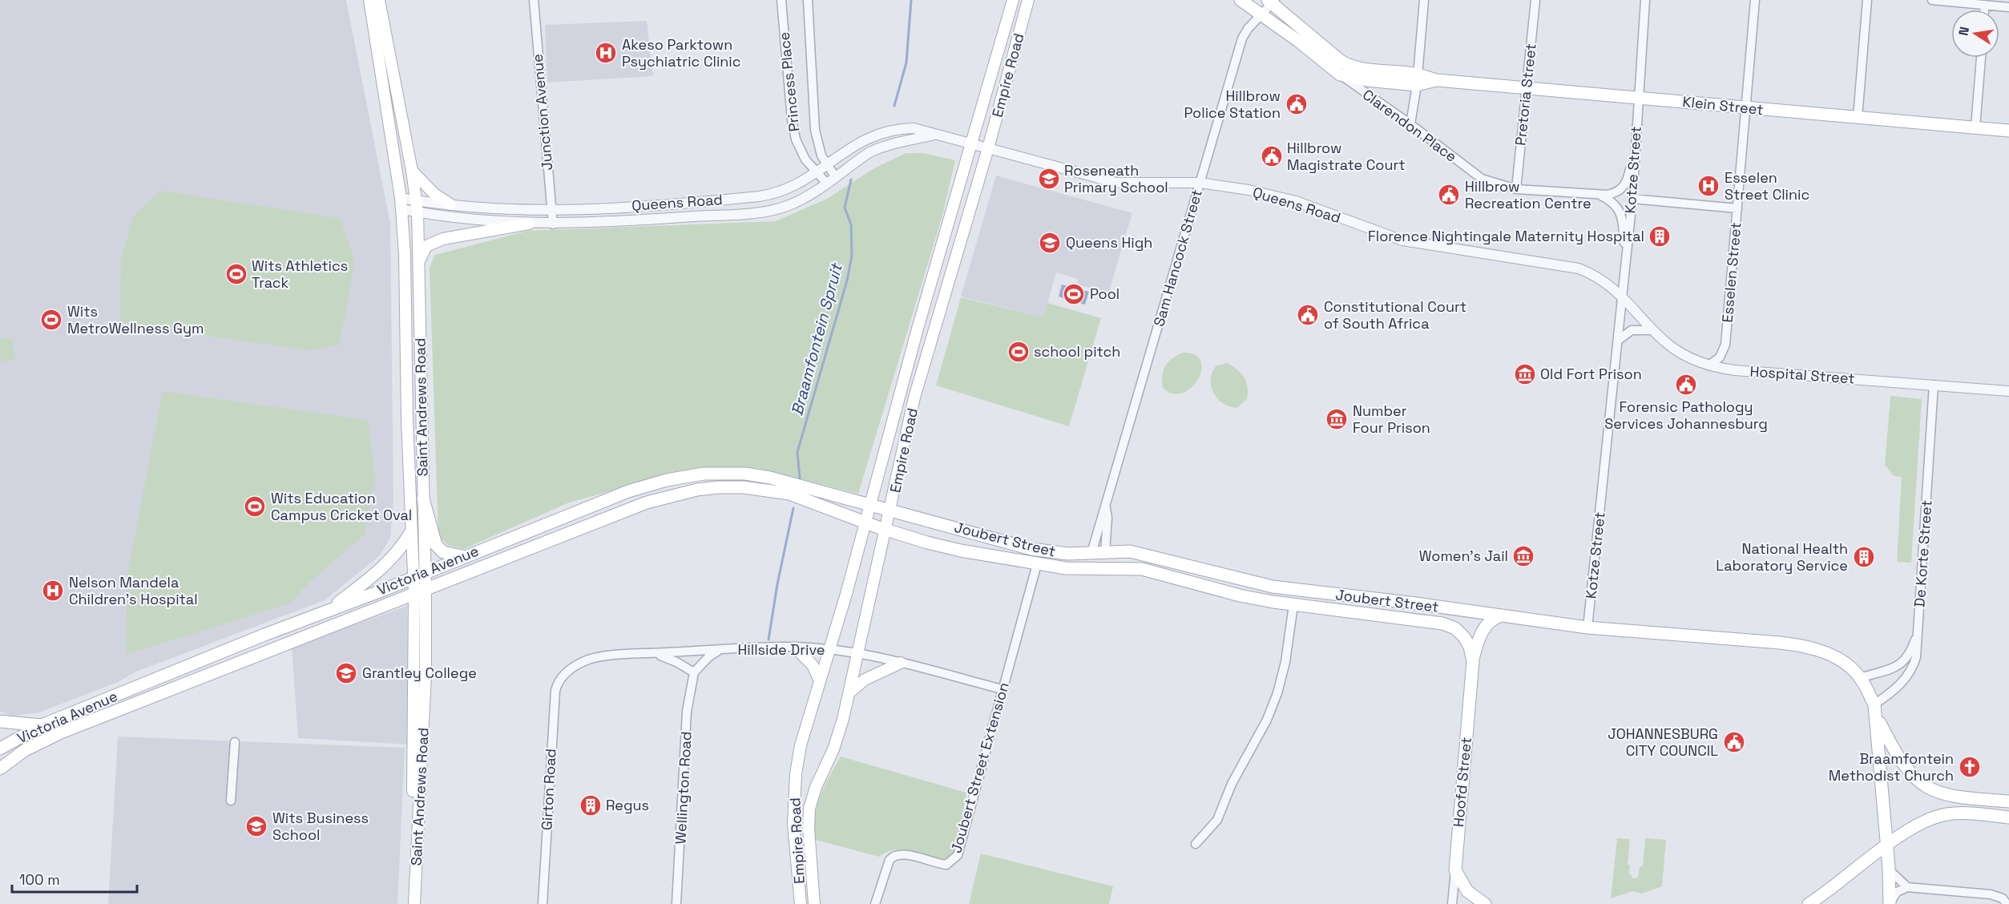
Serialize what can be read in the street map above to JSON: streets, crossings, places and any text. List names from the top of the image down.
{
  "streets": {
    "main road": [
      "Empire Road",
      "Klein Street",
      "Clarendon Place",
      "Saint Andrews Road",
      "Joubert Street",
      "Victoria Avenue",
      "Hoofd Street"
    ],
    "street": [
      "Princess Place",
      "Pretoria Street",
      "Junction Avenue",
      "Kotze Street",
      "Queens Road",
      "Sam Hancock Street",
      "Esselen Street",
      "Hospital Street",
      "De Korte Street",
      "Hillside Drive",
      "Joubert Street Extension",
      "Wellington Road",
      "Girton Road"
    ]
  },
  "crossings": [
    ["Empire Road", "Queens Road"],
    ["Empire Road", "Joubert Street"],
    ["Empire Road", "Victoria Avenue"],
    ["Empire Road", "Hillside Drive"],
    ["Princess Place", "Queens Road"],
    ["Pretoria Street", "Klein Street"],
    ["Pretoria Street", "Clarendon Place"],
    ["Klein Street", "Clarendon Place"],
    ["Klein Street", "Kotze Street"],
    ["Klein Street", "Esselen Street"],
    ["Junction Avenue", "Queens Road"],
    ["Clarendon Place", "Kotze Street"],
    ["Clarendon Place", "Sam Hancock Street"],
    ["Kotze Street", "Queens Road"],
    ["Kotze Street", "Hospital Street"],
    ["Kotze Street", "Joubert Street"],
    ["Queens Road", "Sam Hancock Street"],
    ["Queens Road", "Hospital Street"],
    ["Queens Road", "Saint Andrews Road"],
    ["Sam Hancock Street", "Joubert Street"],
    ["Esselen Street", "Hospital Street"],
    ["Hospital Street", "De Korte Street"],
    ["Saint Andrews Road", "Victoria Avenue"],
    ["Joubert Street", "De Korte Street"],
    ["Joubert Street", "Victoria Avenue"],
    ["Joubert Street", "Joubert Street Extension"],
    ["Joubert Street", "Hoofd Street"],
    ["Hillside Drive", "Joubert Street Extension"],
    ["Hillside Drive", "Girton Road"]
  ],
  "water": ["Braamfontein Spruit"],
  "places": {
    "hospital": ["Akeso Parktown Psychiatric Clinic", "Esselen Street Clinic", "Nelson Mandela Children's Hospital"],
    "public building": [
      "Hillbrow Police Station",
      "Hillbrow Magistrate Court",
      "Hillbrow Recreation Centre",
      "Constitutional Court of South Africa",
      "Forensic Pathology Services Johannesburg",
      "JOHANNESBURG CITY COUNCIL"
    ],
    "school or university": [
      "Roseneath Primary School",
      "Queens High",
      "Grantley College",
      "Wits Business School"
    ],
    "building": ["Florence Nightingale Maternity Hospital", "National Health Laboratory Service", "Regus"],
    "sports": [
      "Wits Athletics Track",
      "Pool",
      "Wits MetroWellness Gym",
      "school pitch",
      "Wits Education Campus Cricket Oval"
    ],
    "museum": ["Old Fort Prison", "Number Four Prison", "Women's Jail"],
    "church": ["Braamfontein Methodist Church"]
  },
  "scale_bar": "100 m",
  "north": "left"
}
